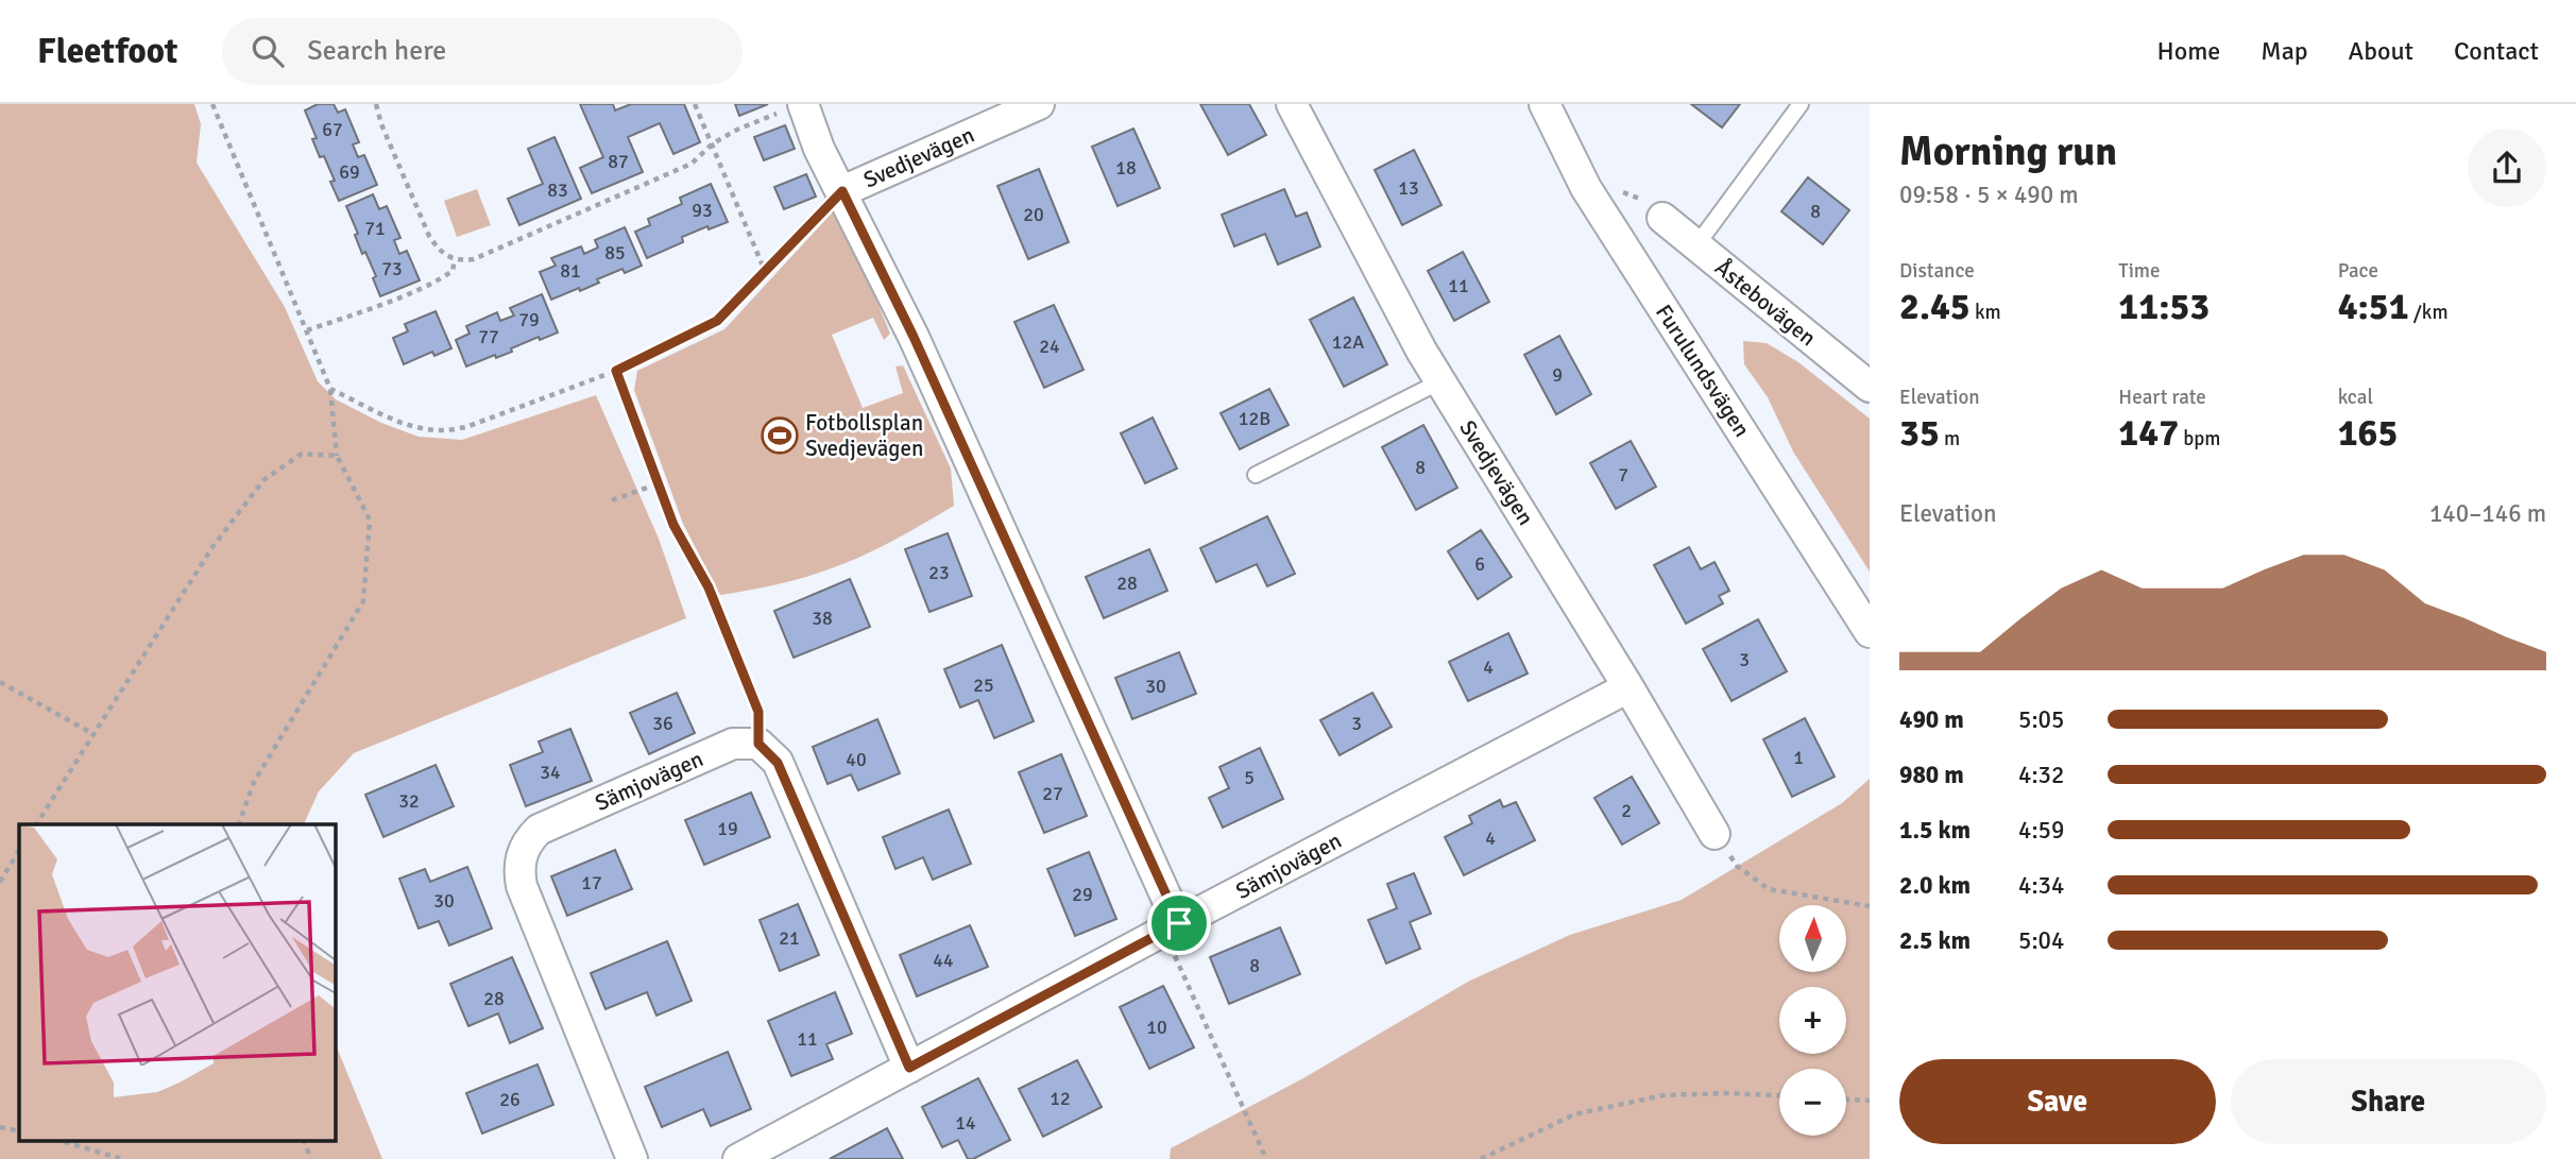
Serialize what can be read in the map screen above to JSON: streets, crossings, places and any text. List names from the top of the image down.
{
  "streets": {
    "street": [
      "Svedjevägen",
      "Åstebovägen",
      "Furulundsvägen",
      "Sämjovägen"
    ]
  },
  "crossings": [
    ["Svedjevägen", "Sämjovägen"]
  ],
  "places": {
    "sports": ["Fotbollsplan Svedjevägen"]
  },
  "house_numbers": [
    "67",
    "87",
    "18",
    "69",
    "13",
    "83",
    "93",
    "8",
    "20",
    "71",
    "85",
    "73",
    "81",
    "11",
    "79",
    "77",
    "12A",
    "24",
    "9",
    "12B",
    "8",
    "7",
    "6",
    "23",
    "28",
    "38",
    "3",
    "4",
    "25",
    "30",
    "36",
    "3",
    "1",
    "40",
    "34",
    "5",
    "27",
    "32",
    "2",
    "19",
    "4",
    "17",
    "29",
    "30",
    "21",
    "44",
    "8",
    "28",
    "10",
    "11",
    "12",
    "26",
    "14"
  ],
  "north": "top",
  "page": {
    "header": "Fleetfoot",
    "search": "Search here",
    "nav": [
      "Home",
      "Map",
      "About",
      "Contact"
    ],
    "heading": ["Morning run", "09:58 · 5 × 490 m"],
    "stats": [
      ["Distance", "2.45 km"],
      ["Time", "11:53"],
      ["Pace", "4:51 /km"],
      ["Elevation", "35 m"],
      ["Heart rate", "147 bpm"],
      ["kcal", "165"]
    ],
    "chart": ["Elevation", "140–146 m"],
    "list": [
      {
        "name": "490 m",
        "note": "5:05"
      },
      {
        "name": "980 m",
        "note": "4:32"
      },
      {
        "name": "1.5 km",
        "note": "4:59"
      },
      {
        "name": "2.0 km",
        "note": "4:34"
      },
      {
        "name": "2.5 km",
        "note": "5:04"
      }
    ],
    "map_buttons": ["+", "−"],
    "buttons": ["Save", "Share"]
  }
}
